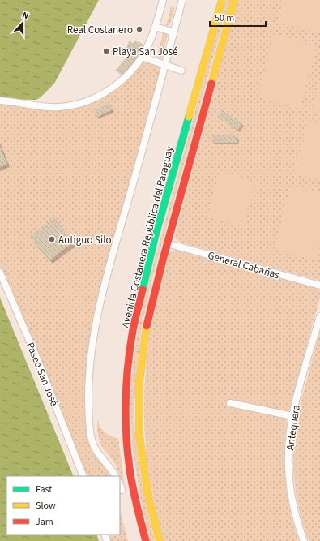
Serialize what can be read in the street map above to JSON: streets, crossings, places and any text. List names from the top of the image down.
{
  "streets": {
    "main road": ["Avenida Costanera República del Paraguay"],
    "street": ["General Cabañas", "Paseo San José", "Antequera"]
  },
  "crossings": [
    ["Avenida Costanera República del Paraguay", "General Cabañas"]
  ],
  "places": ["Real Costanero", "Playa San José", "Antiguo Silo"],
  "legend": ["Fast", "Slow", "Jam"],
  "scale_bar": "50 m",
  "north": "top"
}
